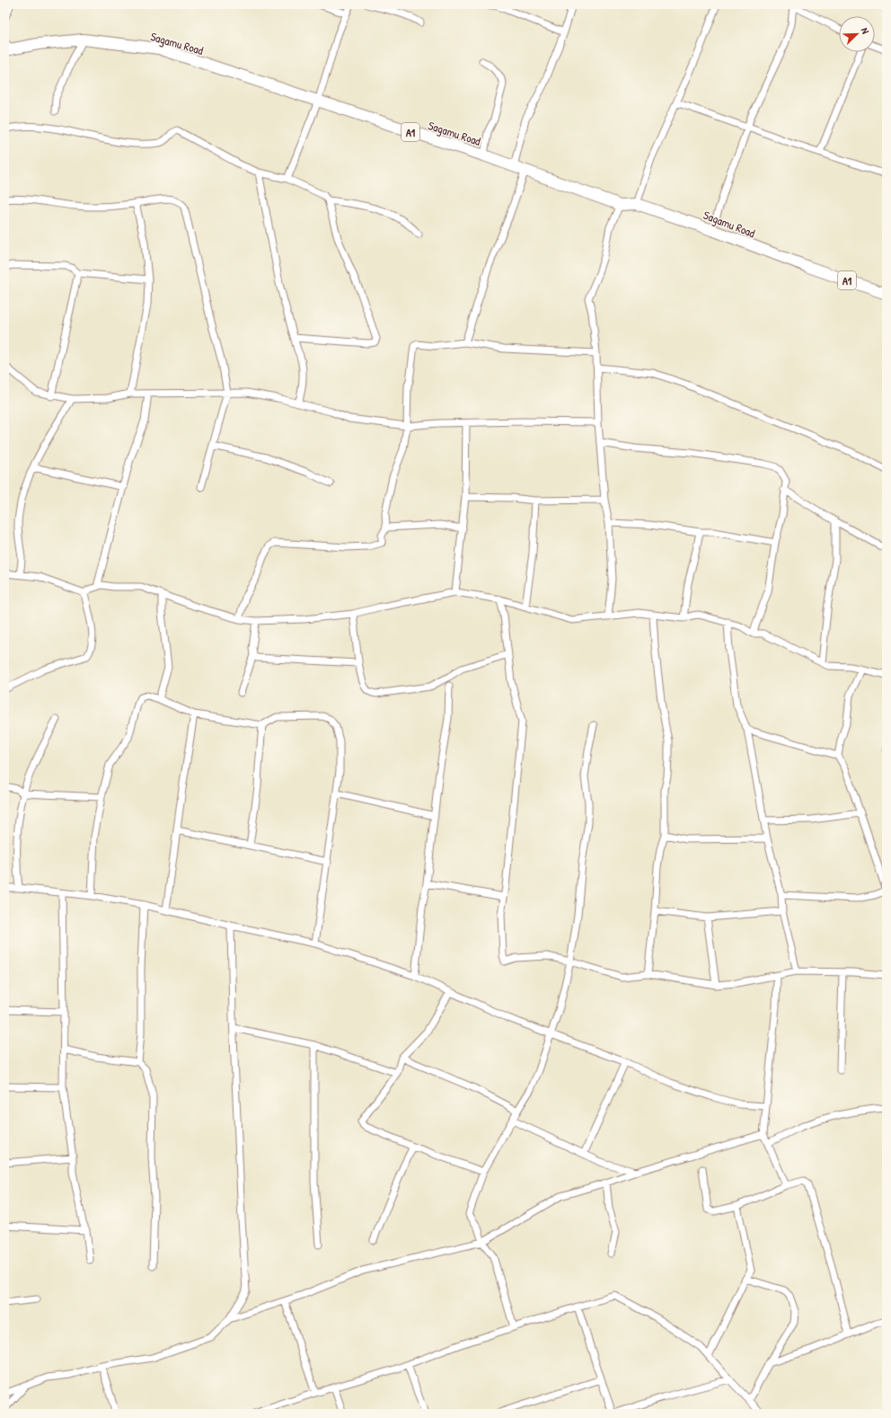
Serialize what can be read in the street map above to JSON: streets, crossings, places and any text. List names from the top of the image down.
{
  "streets": {
    "highway": ["Sagamu Road", "A1"]
  },
  "north": "top right"
}
